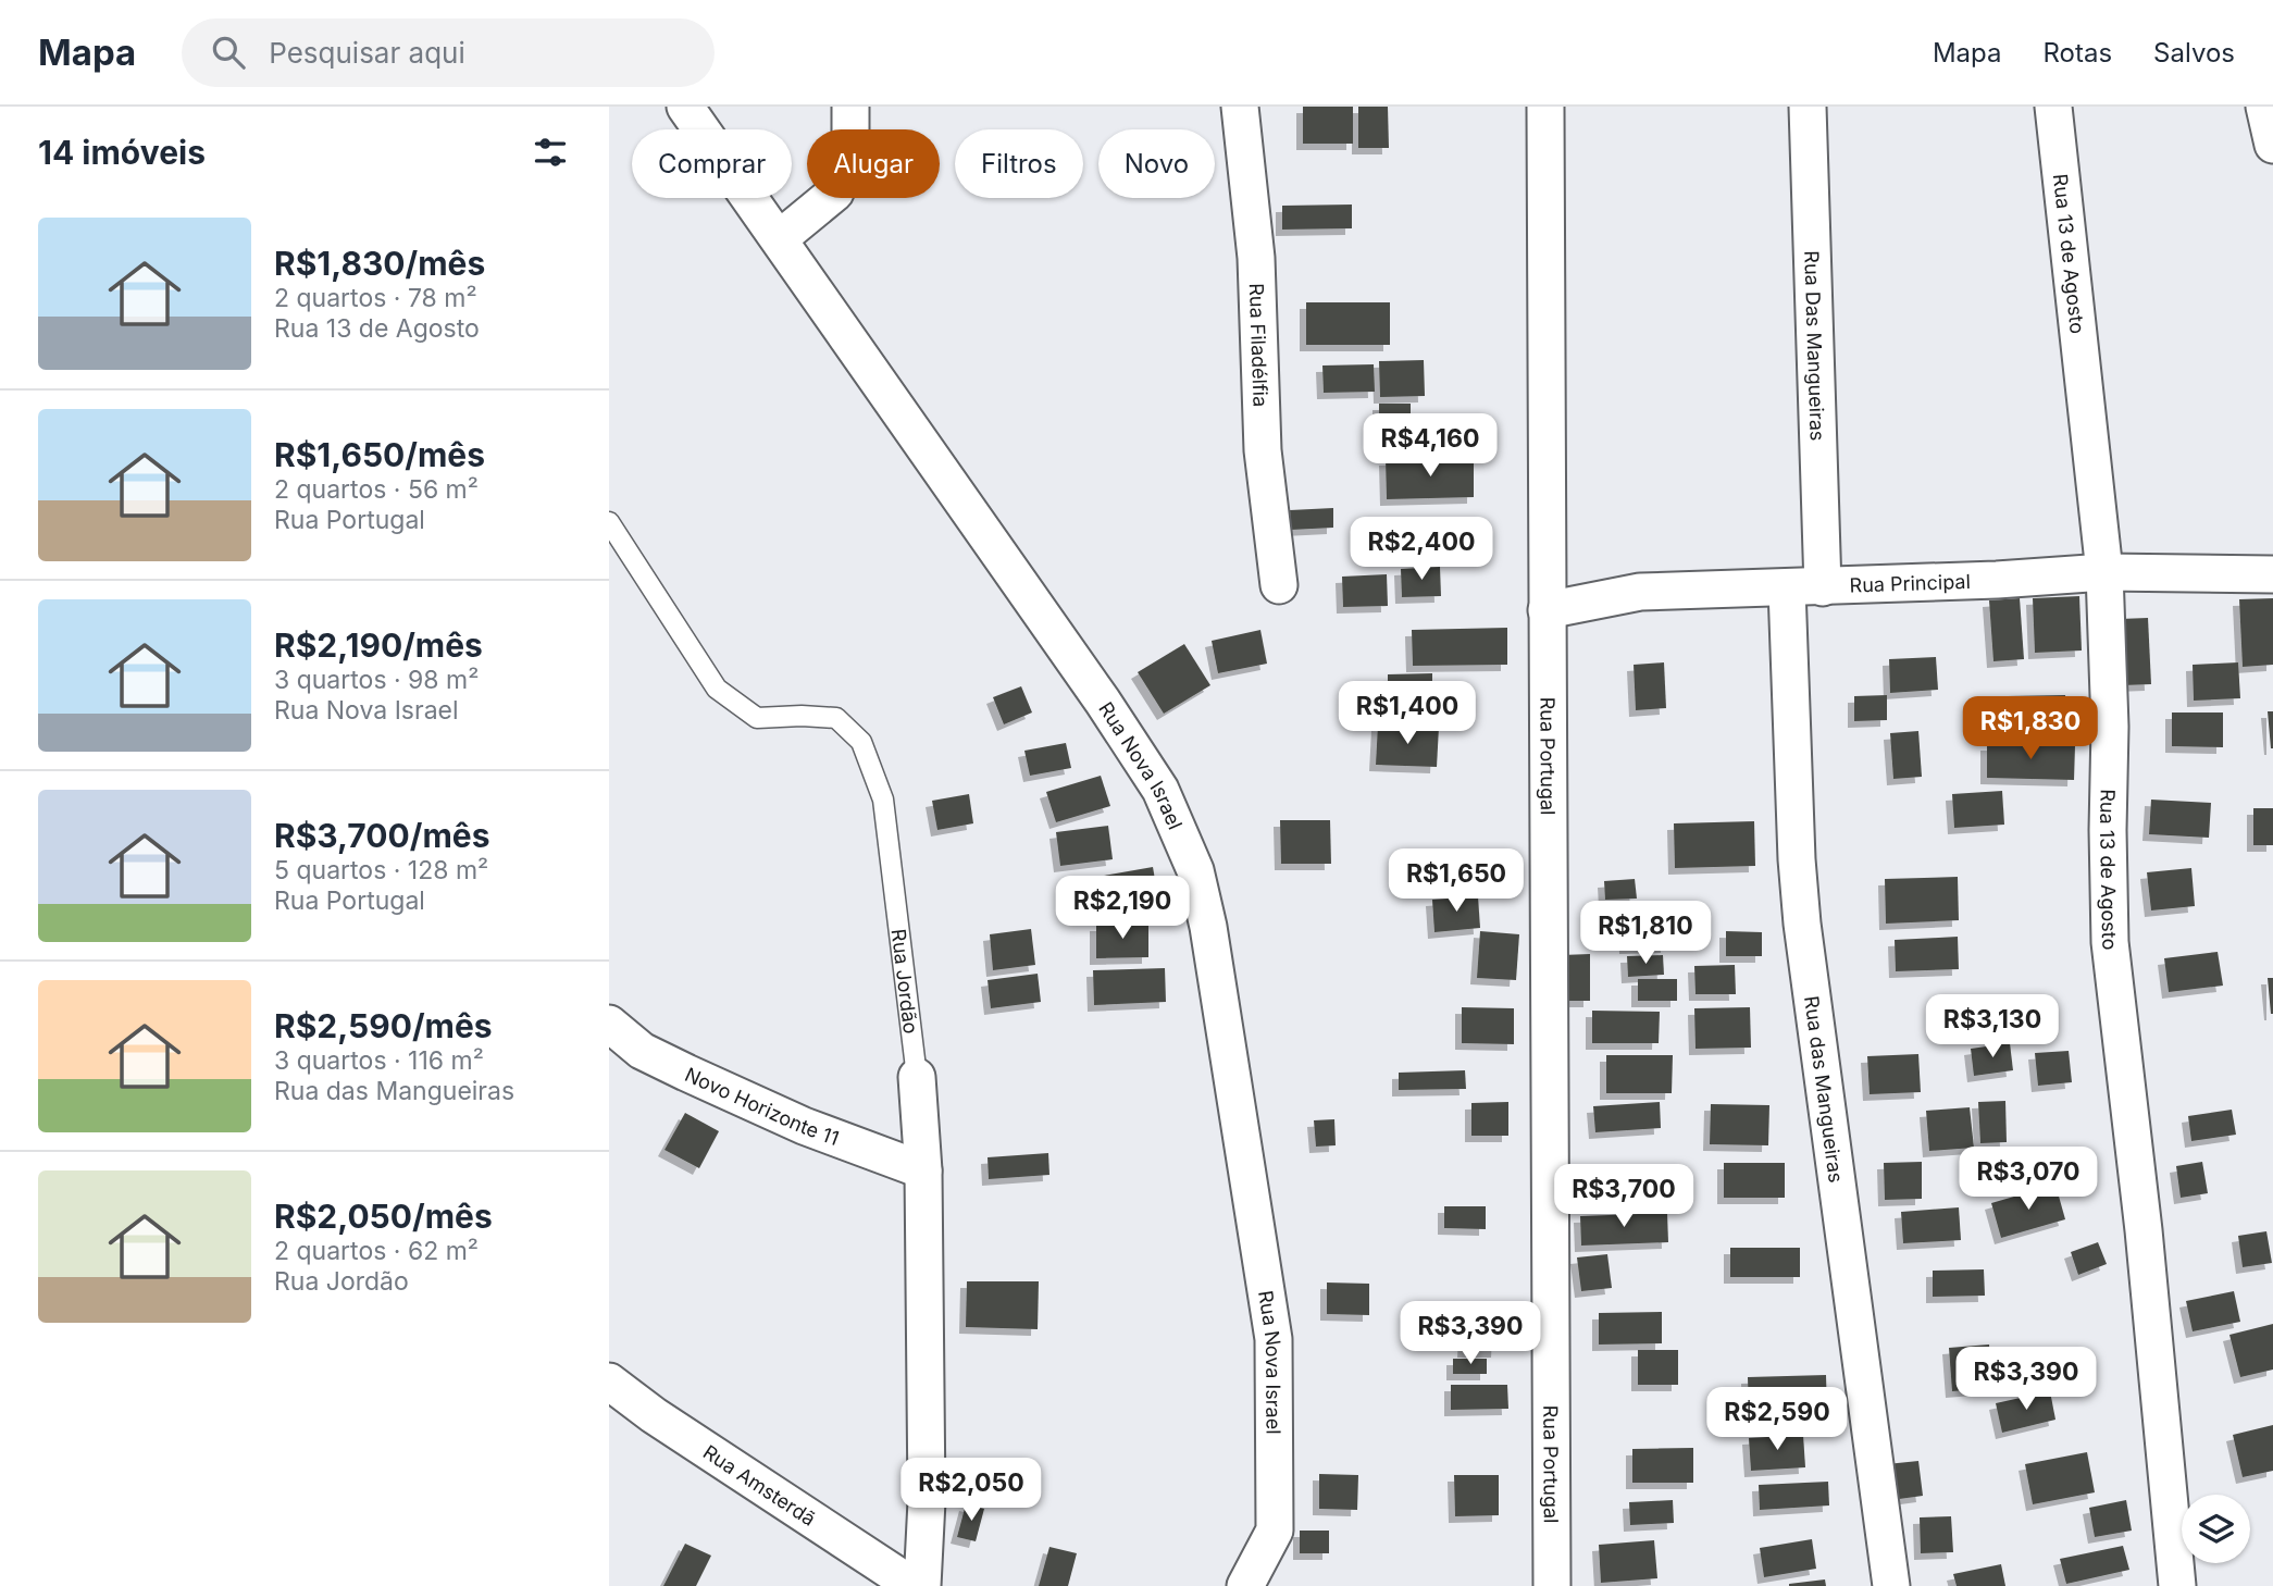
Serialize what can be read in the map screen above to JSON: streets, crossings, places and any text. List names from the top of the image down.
{
  "streets": {
    "street": [
      "Rua 13 de Agosto",
      "Rua Filadélfia",
      "Rua Das Mangueiras",
      "Rua Principal",
      "Rua Portugal",
      "Rua Nova Israel",
      "Rua Jordão",
      "Rua das Mangueiras",
      "Novo Horizonte 11",
      "Rua Amsterdã"
    ]
  },
  "crossings": [
    ["Rua 13 de Agosto", "Rua Principal"],
    ["Rua Das Mangueiras", "Rua Principal"],
    ["Rua Principal", "Rua Portugal"],
    ["Rua Principal", "Rua das Mangueiras"],
    ["Rua Jordão", "Novo Horizonte 11"]
  ],
  "page": {
    "header": "Mapa",
    "search": "Pesquisar aqui",
    "nav": ["Mapa", "Rotas", "Salvos"],
    "heading": "14 imóveis",
    "chip": [
      "Comprar",
      "Alugar",
      "Filtros",
      "Novo"
    ],
    "list": [
      {
        "name": "R$1,830/mês",
        "note": "2 quartos · 78 m² · Rua 13 de Agosto"
      },
      {
        "name": "R$1,650/mês",
        "note": "2 quartos · 56 m² · Rua Portugal"
      },
      {
        "name": "R$2,190/mês",
        "note": "3 quartos · 98 m² · Rua Nova Israel"
      },
      {
        "name": "R$3,700/mês",
        "note": "5 quartos · 128 m² · Rua Portugal"
      },
      {
        "name": "R$2,590/mês",
        "note": "3 quartos · 116 m² · Rua das Mangueiras"
      },
      {
        "name": "R$2,050/mês",
        "note": "2 quartos · 62 m² · Rua Jordão"
      }
    ],
    "price": [
      "R$4,160",
      "R$2,400",
      "R$1,400",
      "R$1,830",
      "R$1,650",
      "R$2,190",
      "R$1,810",
      "R$3,130",
      "R$3,070",
      "R$3,700",
      "R$3,390",
      "R$3,390",
      "R$2,590",
      "R$2,050"
    ]
  }
}
